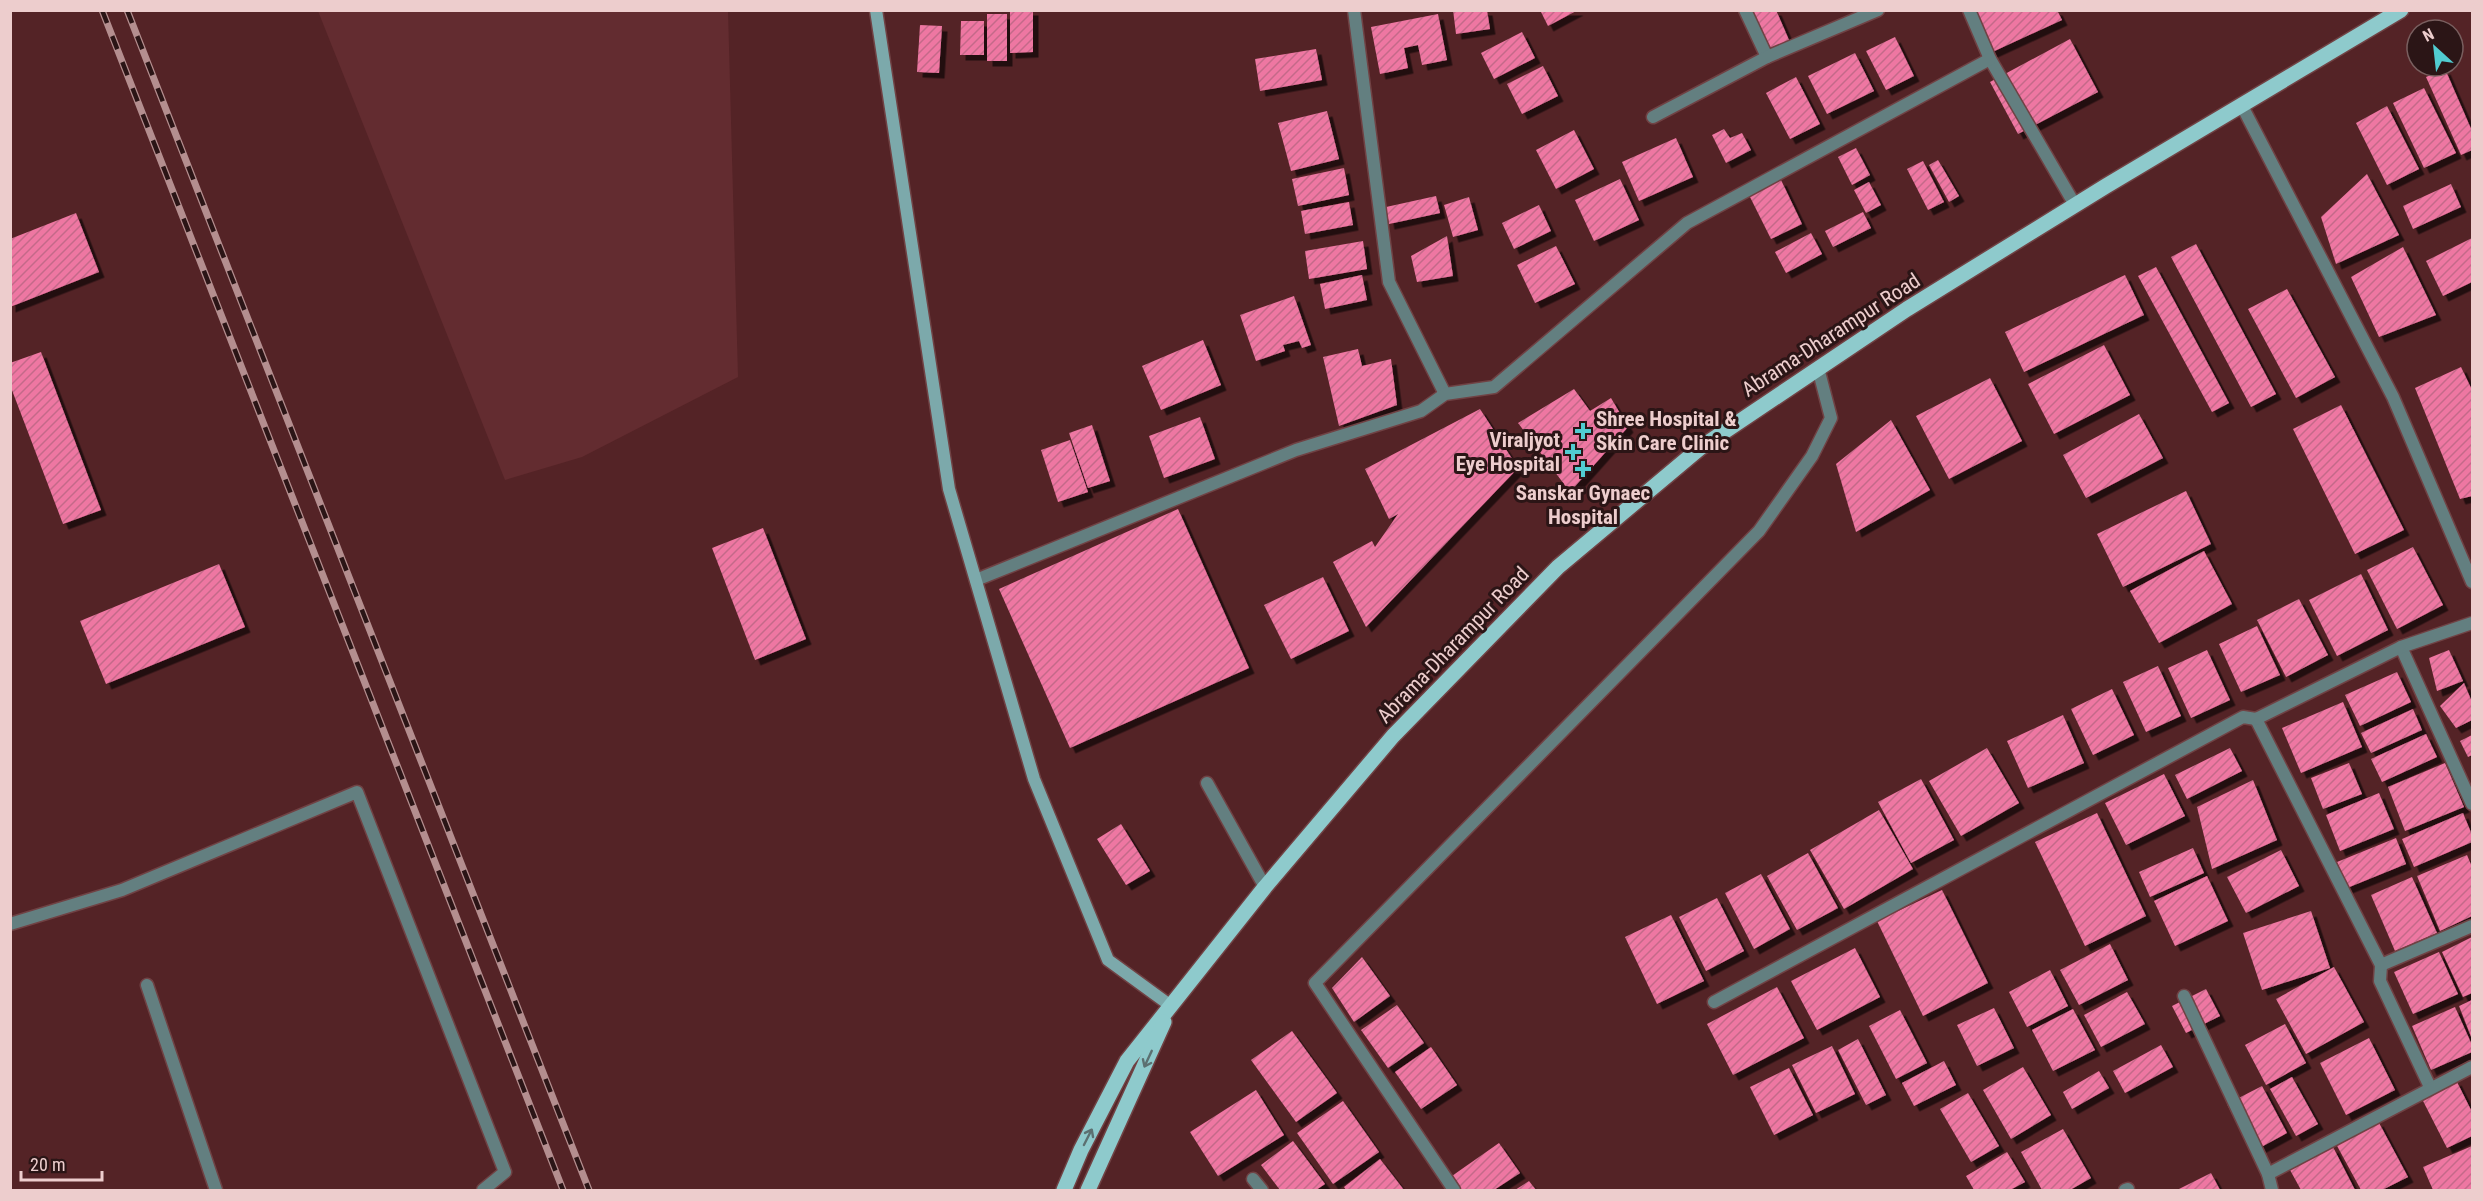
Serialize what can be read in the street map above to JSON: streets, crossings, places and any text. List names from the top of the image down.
{
  "streets": {
    "main road": ["Abrama-Dharampur Road"]
  },
  "places": {
    "health": ["Shree Hospital & Skin Care Clinic", "Viraljyot Eye Hospital", "Sanskar Gynaec Hospital"]
  },
  "scale_bar": "20 m",
  "north": "top left"
}
